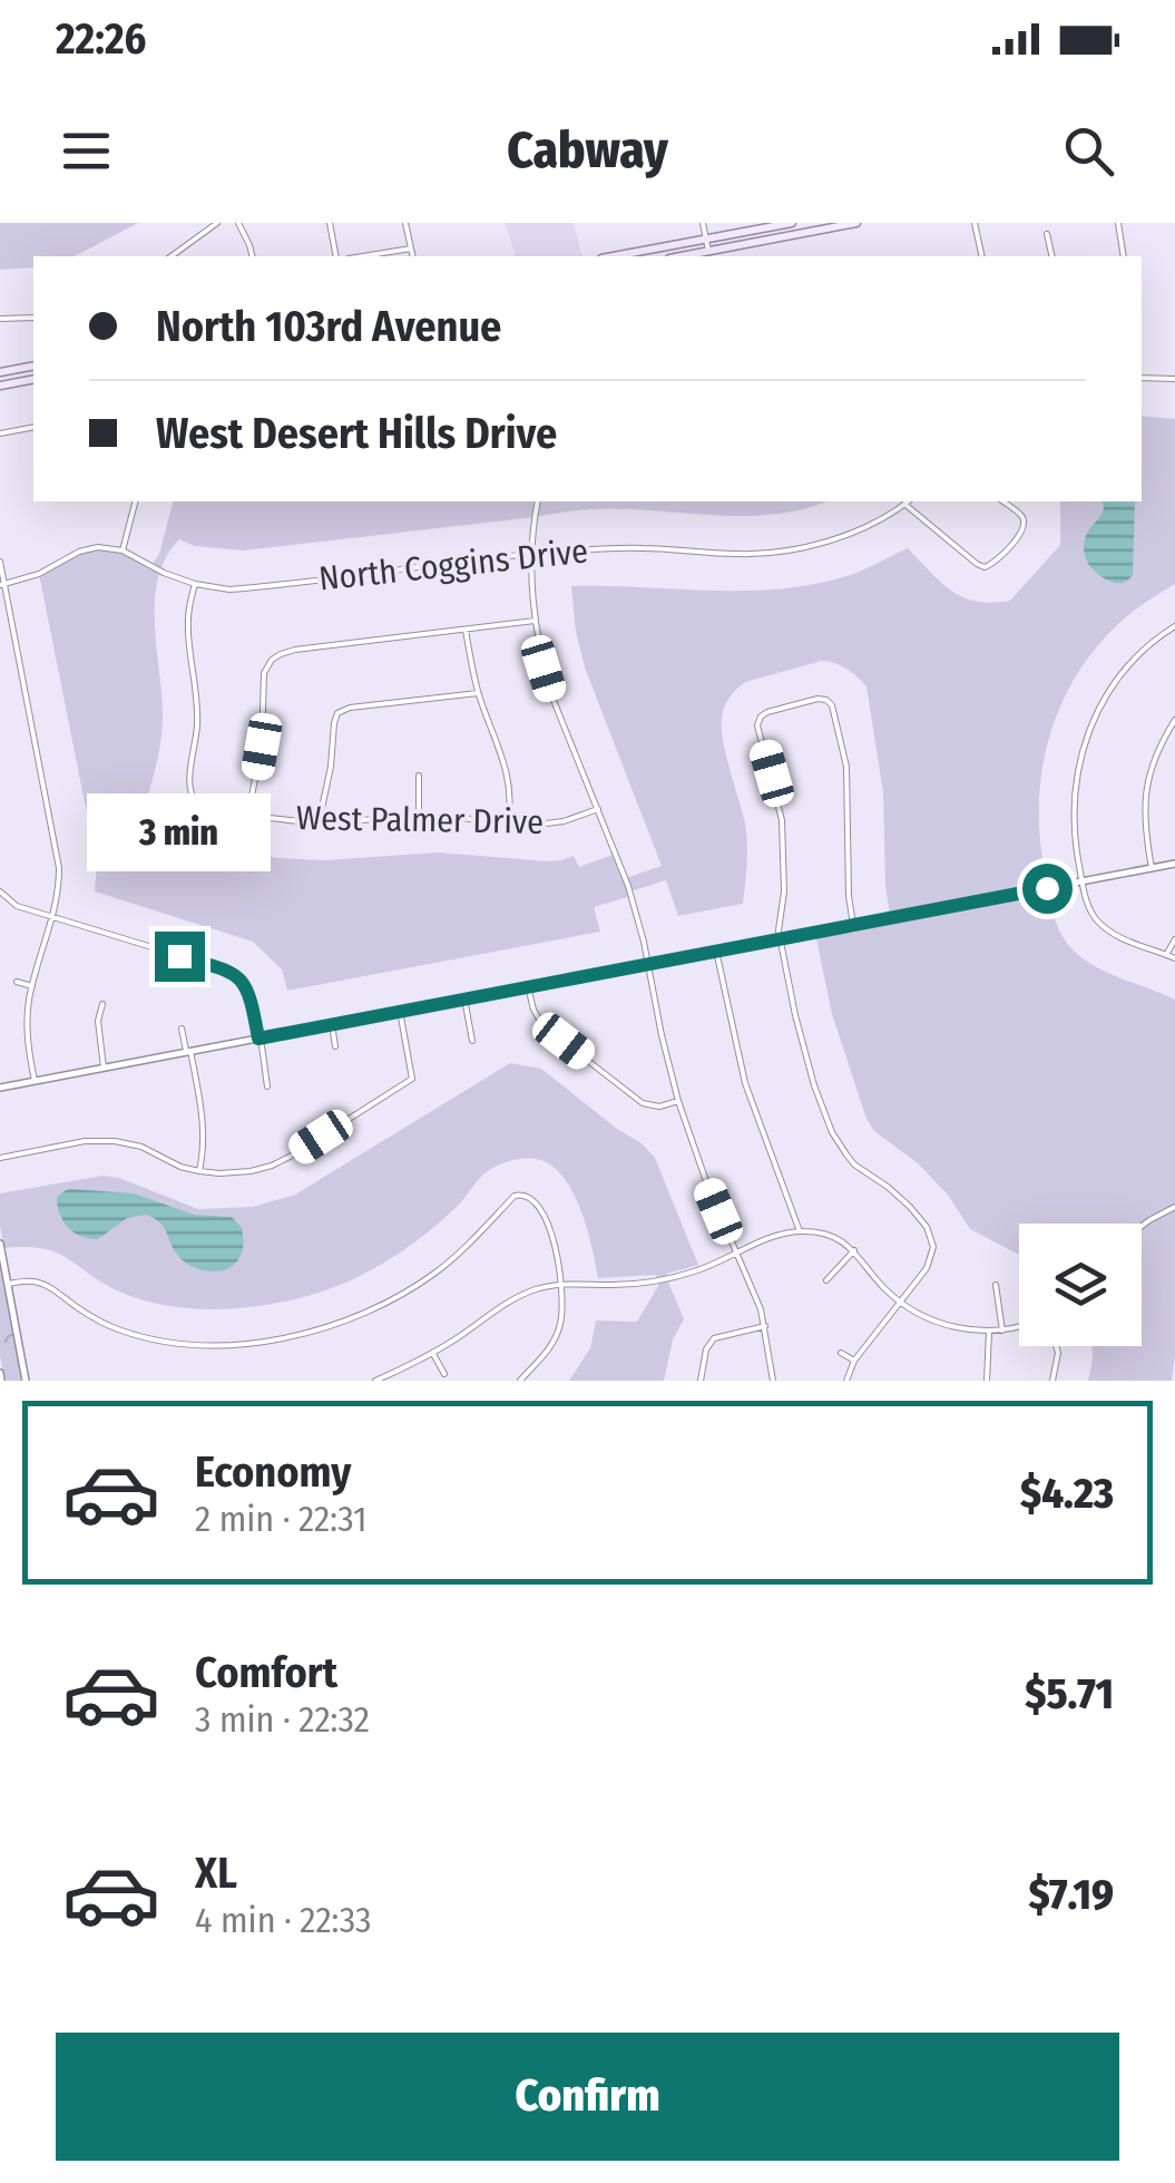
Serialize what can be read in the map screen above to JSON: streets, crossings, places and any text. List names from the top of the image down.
{
  "streets": {
    "street": ["North Coggins Drive", "West Palmer Drive"]
  },
  "crossings": [
    ["North Coggins Drive", "West Palmer Drive"]
  ],
  "page": {
    "status": "22:26",
    "header": "Cabway",
    "banner": ["North 103rd Avenue", "West Desert Hills Drive"],
    "bubble": "3 min",
    "list": [
      {
        "name": "Economy",
        "note": "2 min · 22:31",
        "value": "$4.23"
      },
      {
        "name": "Comfort",
        "note": "3 min · 22:32",
        "value": "$5.71"
      },
      {
        "name": "XL",
        "note": "4 min · 22:33",
        "value": "$7.19"
      }
    ],
    "buttons": "Confirm"
  }
}
